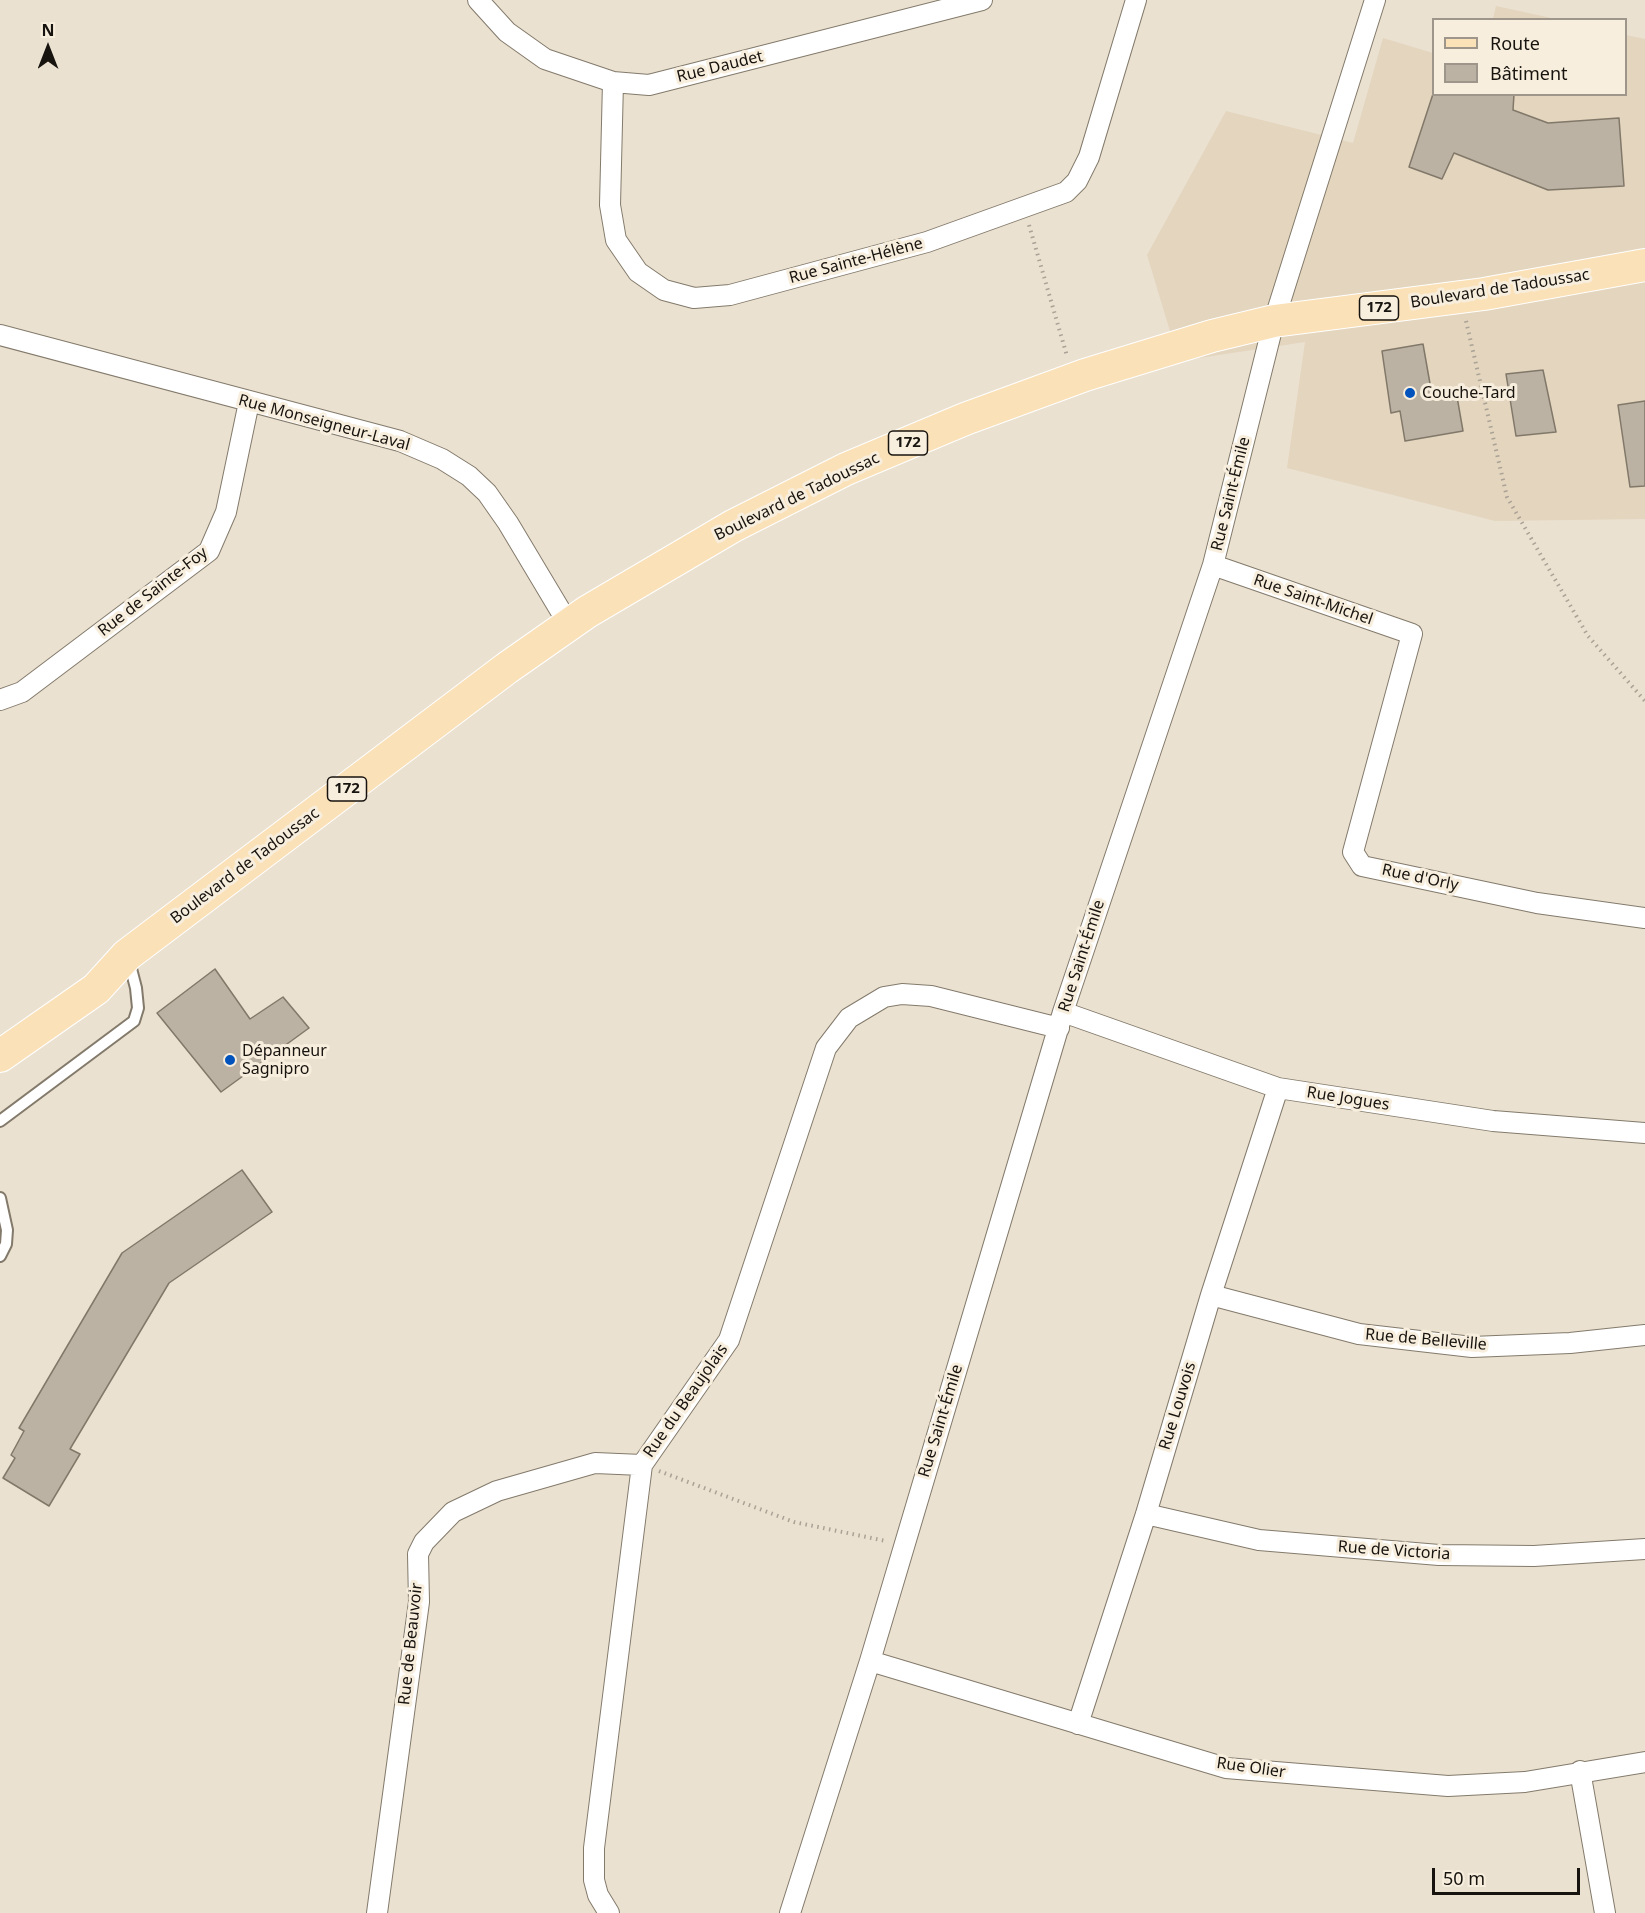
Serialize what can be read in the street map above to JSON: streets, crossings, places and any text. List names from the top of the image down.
{
  "streets": {
    "main road": ["Boulevard de Tadoussac", "172"],
    "street": [
      "Rue Daudet",
      "Rue Sainte-Hélène",
      "Rue Monseigneur-Laval",
      "Rue Saint-Émile",
      "Rue de Sainte-Foy",
      "Rue Saint-Michel",
      "Rue d'Orly",
      "Rue Jogues",
      "Rue de Belleville",
      "Rue du Beaujolais",
      "Rue Louvois",
      "Rue de Victoria",
      "Rue de Beauvoir",
      "Rue Olier"
    ]
  },
  "crossings": [
    ["Rue Daudet", "Rue Sainte-Hélène"],
    ["Boulevard de Tadoussac", "Rue Monseigneur-Laval"],
    ["Boulevard de Tadoussac", "Rue Saint-Émile"],
    ["Rue Monseigneur-Laval", "Rue de Sainte-Foy"],
    ["Rue Saint-Émile", "Rue Saint-Michel"],
    ["Rue Saint-Émile", "Rue Jogues"],
    ["Rue Saint-Émile", "Rue du Beaujolais"],
    ["Rue Saint-Émile", "Rue Olier"],
    ["Rue Saint-Michel", "Rue d'Orly"],
    ["Rue Jogues", "Rue du Beaujolais"],
    ["Rue Jogues", "Rue Louvois"],
    ["Rue de Belleville", "Rue Louvois"],
    ["Rue du Beaujolais", "Rue de Beauvoir"],
    ["Rue Louvois", "Rue de Victoria"],
    ["Rue Louvois", "Rue Olier"]
  ],
  "places": ["Couche-Tard", "Dépanneur Sagnipro"],
  "legend": ["Route", "Bâtiment"],
  "scale_bar": "50 m",
  "north": "top"
}
